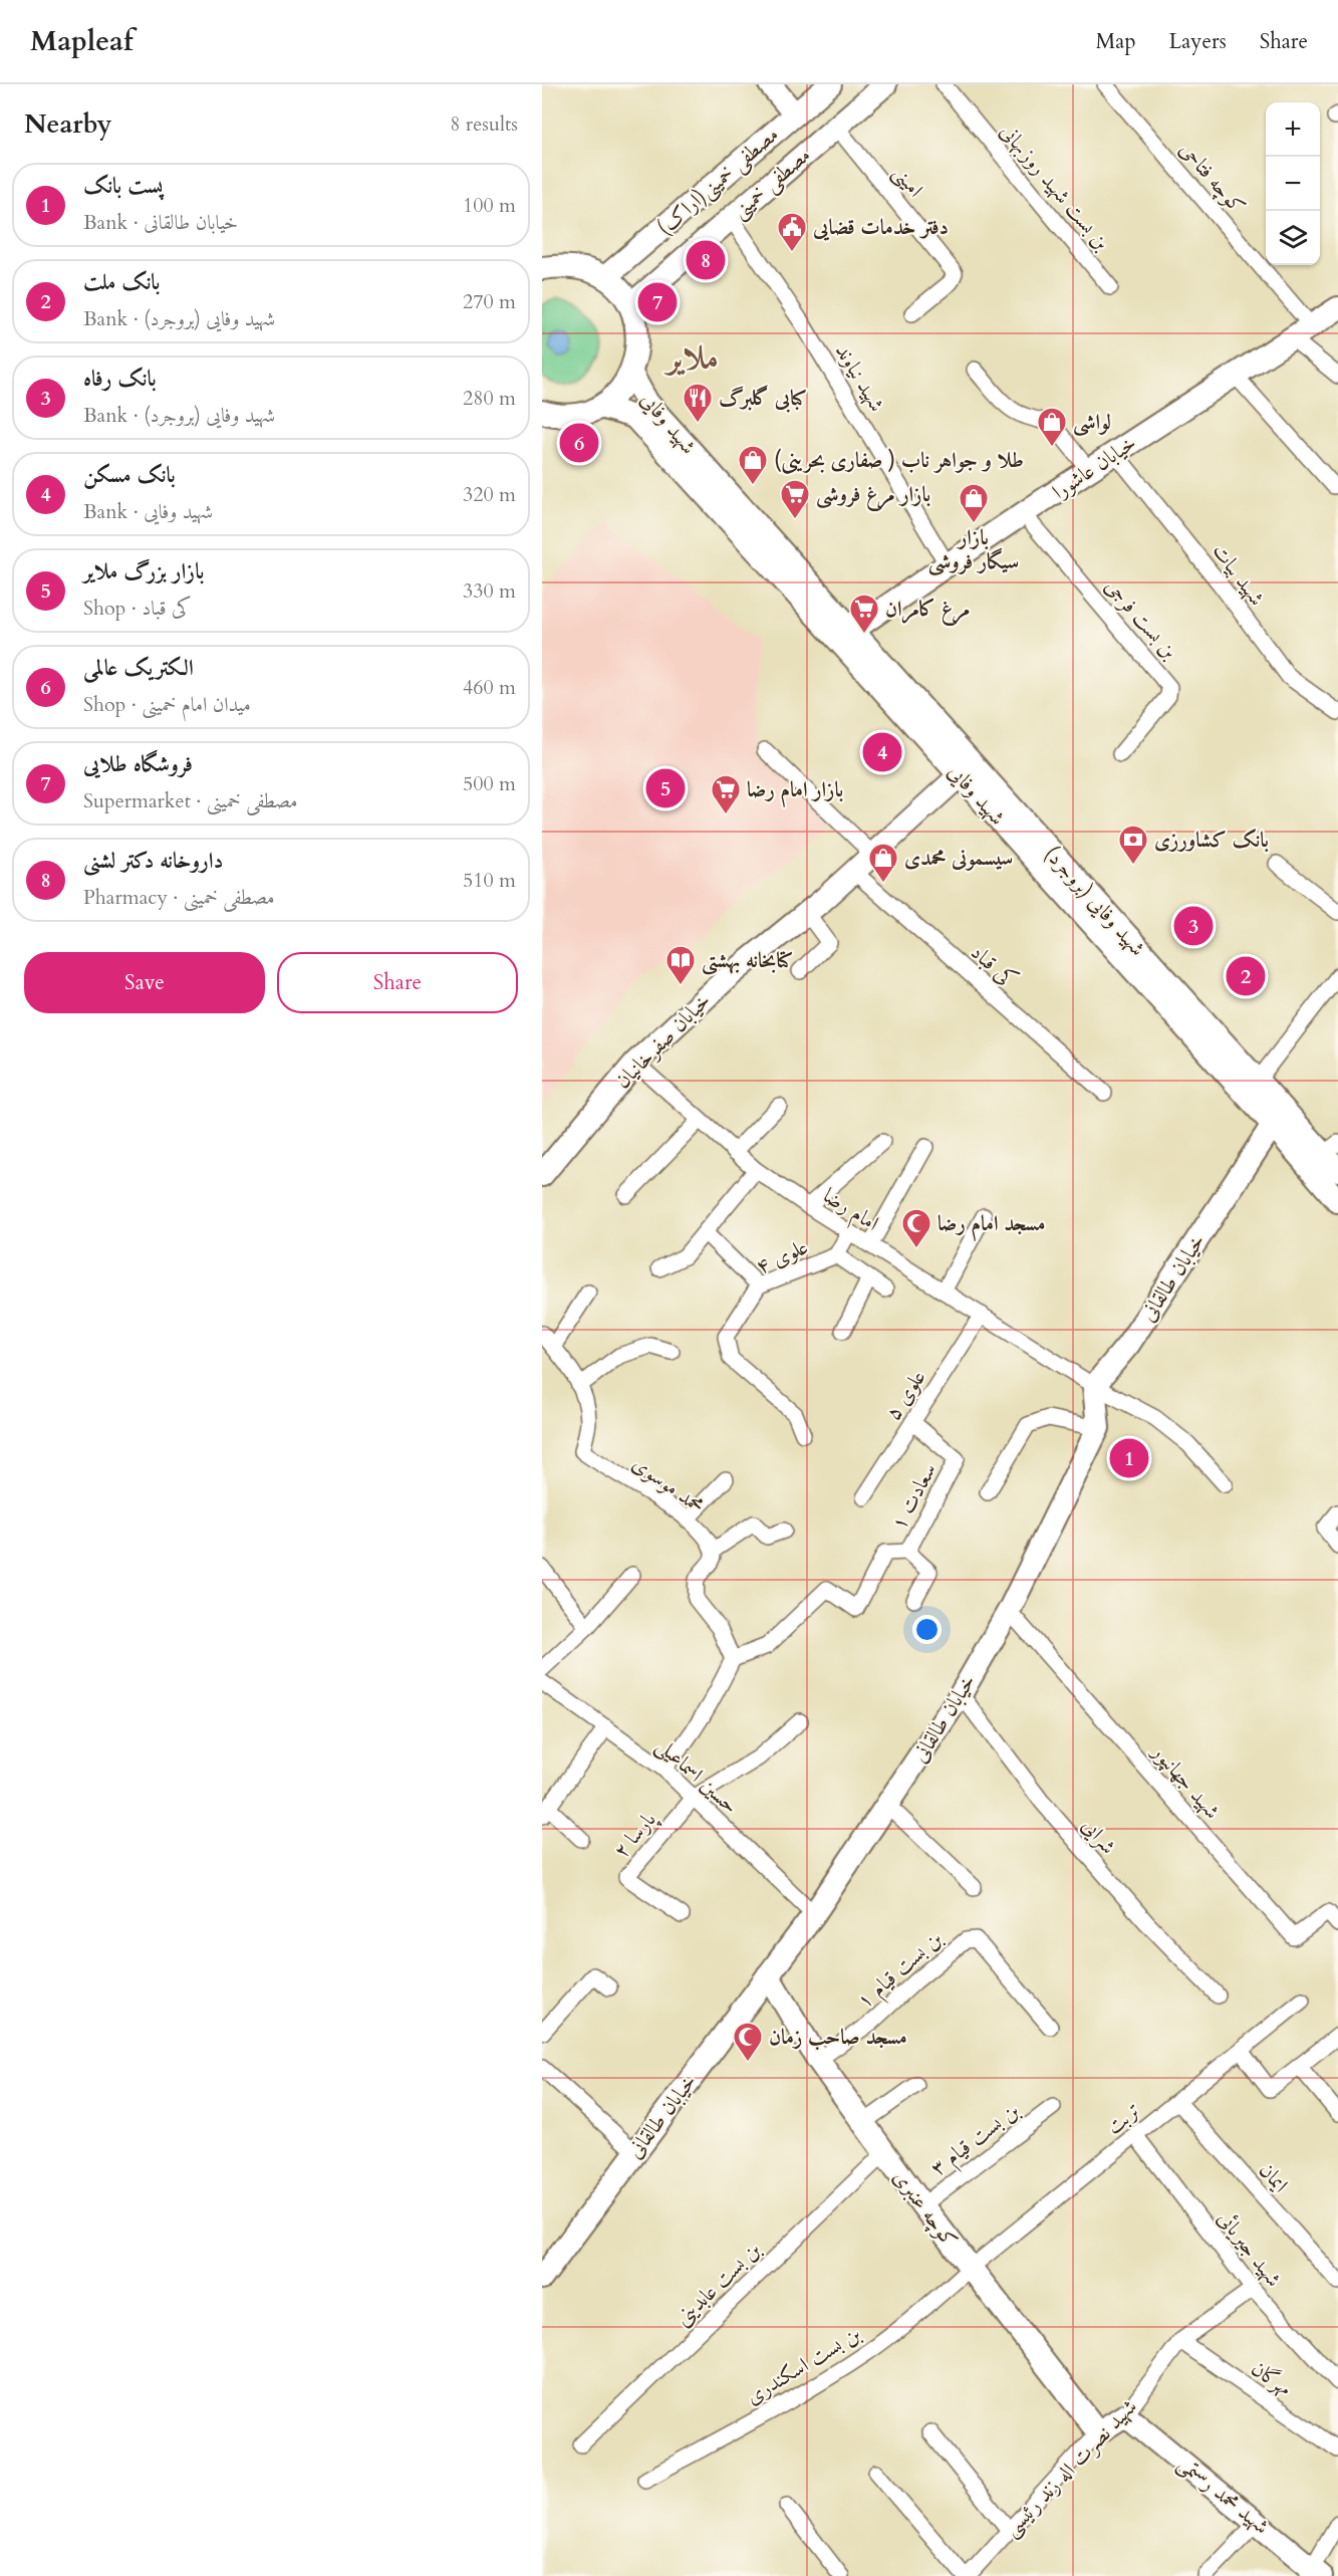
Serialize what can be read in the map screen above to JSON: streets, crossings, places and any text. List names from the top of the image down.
{
  "streets": {
    "main road": [
      "مصطفی خمینی(اراک)",
      "مصطفی خمینی",
      "شهید وفایی",
      "خیابان عاشورا",
      "شهید وفایی (بروجرد)",
      "خیابان صفرخانیان",
      "خیابان طالقانی",
      "کوچه عنبری",
      "شهید نصرت اله زند رئیسی",
      "شهید محمد رستمی"
    ],
    "street": [
      "کوچه فتاحی",
      "امینی",
      "بن بست شهید روزبهانی",
      "شهید نیاوند",
      "شهید بیات",
      "بن بست فرجی",
      "کی قباد",
      "امام رضا",
      "علوی ۴",
      "علوی ۵",
      "محمد موسوی",
      "سعادت ۱",
      "حسین اسماعیلی",
      "شهید جهانپور",
      "پارسا ۲",
      "شرایی",
      "بن بست قیام ۱",
      "تربت",
      "بن بست قیام ۳",
      "ایمان",
      "شهید جیریائی",
      "بن بست عابدینی",
      "بن بست اسکندری",
      "مهرگان"
    ]
  },
  "crossings": [
    ["کوچه فتاحی", "خیابان عاشورا"],
    ["امینی", "مصطفی خمینی"],
    ["مصطفی خمینی", "شهید نیاوند"],
    ["شهید نیاوند", "خیابان عاشورا"],
    ["شهید وفایی", "خیابان عاشورا"],
    ["شهید وفایی", "شهید وفایی (بروجرد)"],
    ["شهید وفایی", "خیابان صفرخانیان"],
    ["شهید وفایی", "خیابان طالقانی"],
    ["خیابان عاشورا", "شهید بیات"],
    ["خیابان عاشورا", "بن بست فرجی"],
    ["خیابان عاشورا", "شهید وفایی (بروجرد)"],
    ["کی قباد", "خیابان صفرخانیان"],
    ["خیابان صفرخانیان", "امام رضا"],
    ["امام رضا", "علوی ۴"],
    ["امام رضا", "خیابان طالقانی"],
    ["امام رضا", "علوی ۵"],
    ["خیابان طالقانی", "حسین اسماعیلی"],
    ["خیابان طالقانی", "شهید جهانپور"],
    ["خیابان طالقانی", "شرایی"],
    ["خیابان طالقانی", "کوچه عنبری"],
    ["علوی ۵", "سعادت ۱"],
    ["حسین اسماعیلی", "پارسا ۲"],
    ["بن بست قیام ۱", "کوچه عنبری"],
    ["تربت", "ایمان"],
    ["تربت", "کوچه عنبری"],
    ["تربت", "شهید جیریائی"],
    ["تربت", "بن بست اسکندری"],
    ["بن بست قیام ۳", "کوچه عنبری"],
    ["کوچه عنبری", "بن بست عابدینی"],
    ["کوچه عنبری", "بن بست اسکندری"],
    ["کوچه عنبری", "شهید نصرت اله زند رئیسی"],
    ["شهید جیریائی", "شهید نصرت اله زند رئیسی"],
    ["مهرگان", "شهید نصرت اله زند رئیسی"],
    ["شهید نصرت اله زند رئیسی", "شهید محمد رستمی"]
  ],
  "districts": ["ملایر"],
  "places": {
    "public building": ["دفتر خدمات قضایی"],
    "restaurant": ["کبابی گلبرگ"],
    "shop": [
      "لواشی",
      "طلا و جواهر ناب ( صفاری بحرینی)",
      "بازار سیگار فروشی",
      "سیسمونی محمدی"
    ],
    "supermarket": ["بازار مرغ فروشی", "مرغ کامران", "بازار امام رضا"],
    "bank": ["بانک کشاورزی"],
    "library": ["کتابخانه بهشتی"],
    "mosque": ["مسجد امام رضا", "مسجد صاحب زمان"]
  },
  "page": {
    "header": "Mapleaf",
    "nav": ["Map", "Layers", "Share"],
    "heading": ["Nearby", "8 results"],
    "map_buttons": ["+", "−"],
    "list": [
      {
        "mark": "1",
        "name": "پست بانک",
        "note": "Bank · خیابان طالقانی",
        "value": "100 m"
      },
      {
        "mark": "2",
        "name": "بانک ملت",
        "note": "Bank · شهید وفایی (بروجرد)",
        "value": "270 m"
      },
      {
        "mark": "3",
        "name": "بانک رفاه",
        "note": "Bank · شهید وفایی (بروجرد)",
        "value": "280 m"
      },
      {
        "mark": "4",
        "name": "بانک مسکن",
        "note": "Bank · شهید وفایی",
        "value": "320 m"
      },
      {
        "mark": "5",
        "name": "بازار بزرگ ملایر",
        "note": "Shop · کی قباد",
        "value": "330 m"
      },
      {
        "mark": "6",
        "name": "الکتریک عالمی",
        "note": "Shop · میدان امام خمینی",
        "value": "460 m"
      },
      {
        "mark": "7",
        "name": "فروشگاه طلایی",
        "note": "Supermarket · مصطفی خمینی",
        "value": "500 m"
      },
      {
        "mark": "8",
        "name": "داروخانه دکتر لشنی",
        "note": "Pharmacy · مصطفی خمینی",
        "value": "510 m"
      }
    ],
    "pins": [
      "8",
      "7",
      "6",
      "4",
      "5",
      "3",
      "2",
      "1"
    ],
    "buttons": ["Save", "Share"]
  }
}
